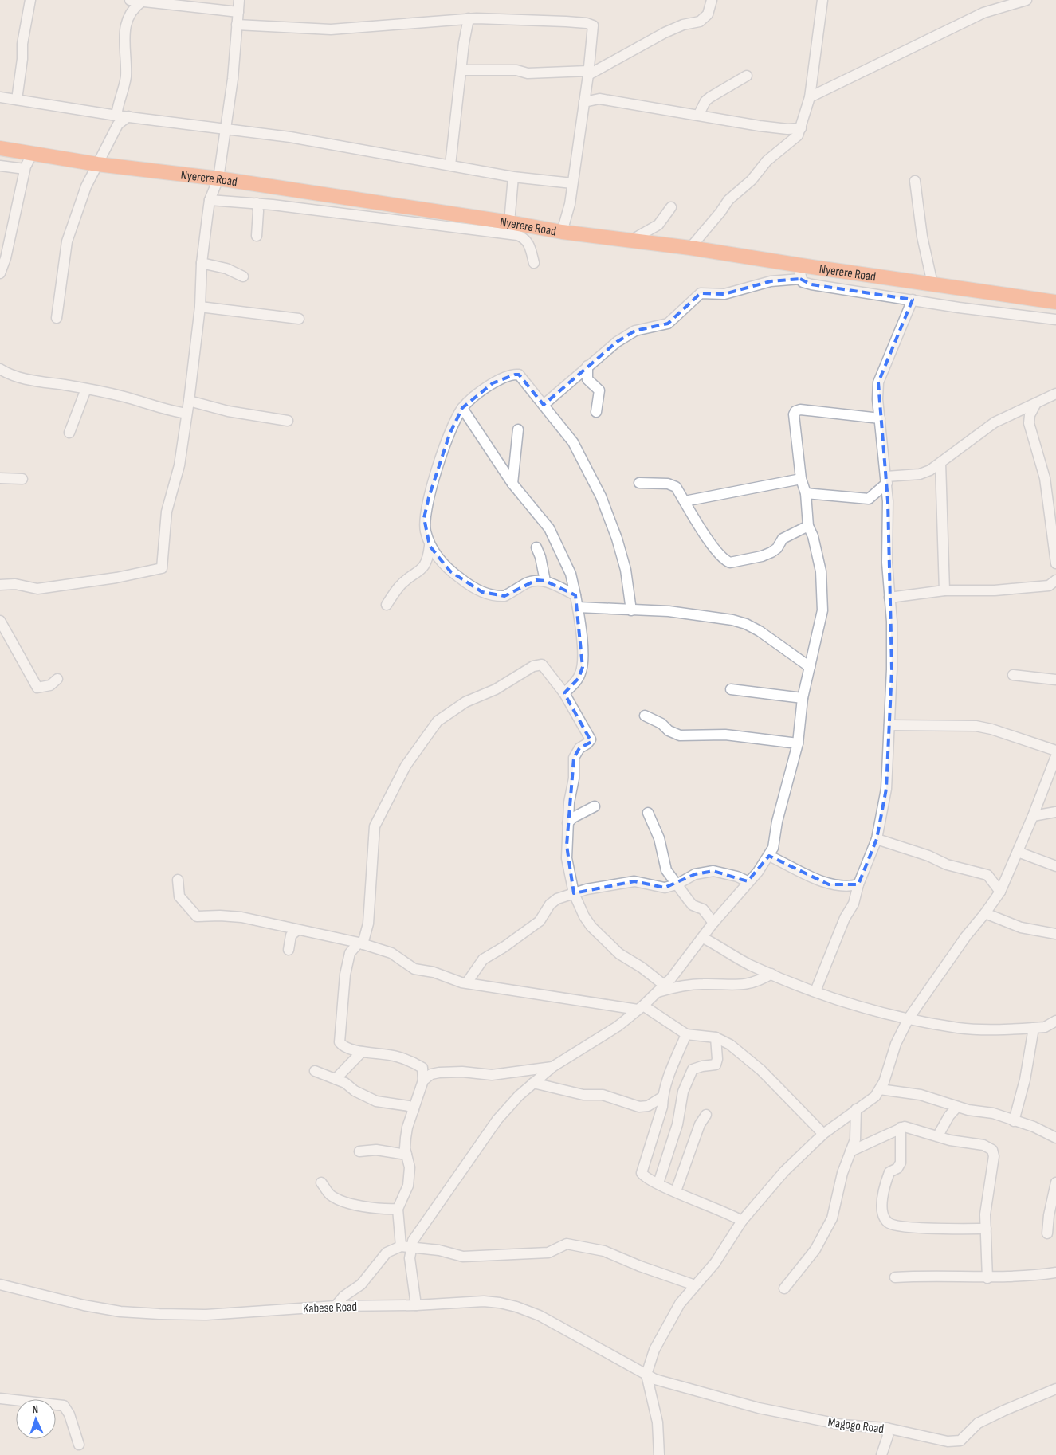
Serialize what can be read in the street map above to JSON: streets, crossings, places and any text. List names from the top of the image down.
{
  "streets": {
    "highway": ["Nyerere Road"],
    "street": ["Kabese Road", "Magogo Road"]
  },
  "crossings": [
    ["Kabese Road", "Magogo Road"]
  ],
  "north": "top"
}
